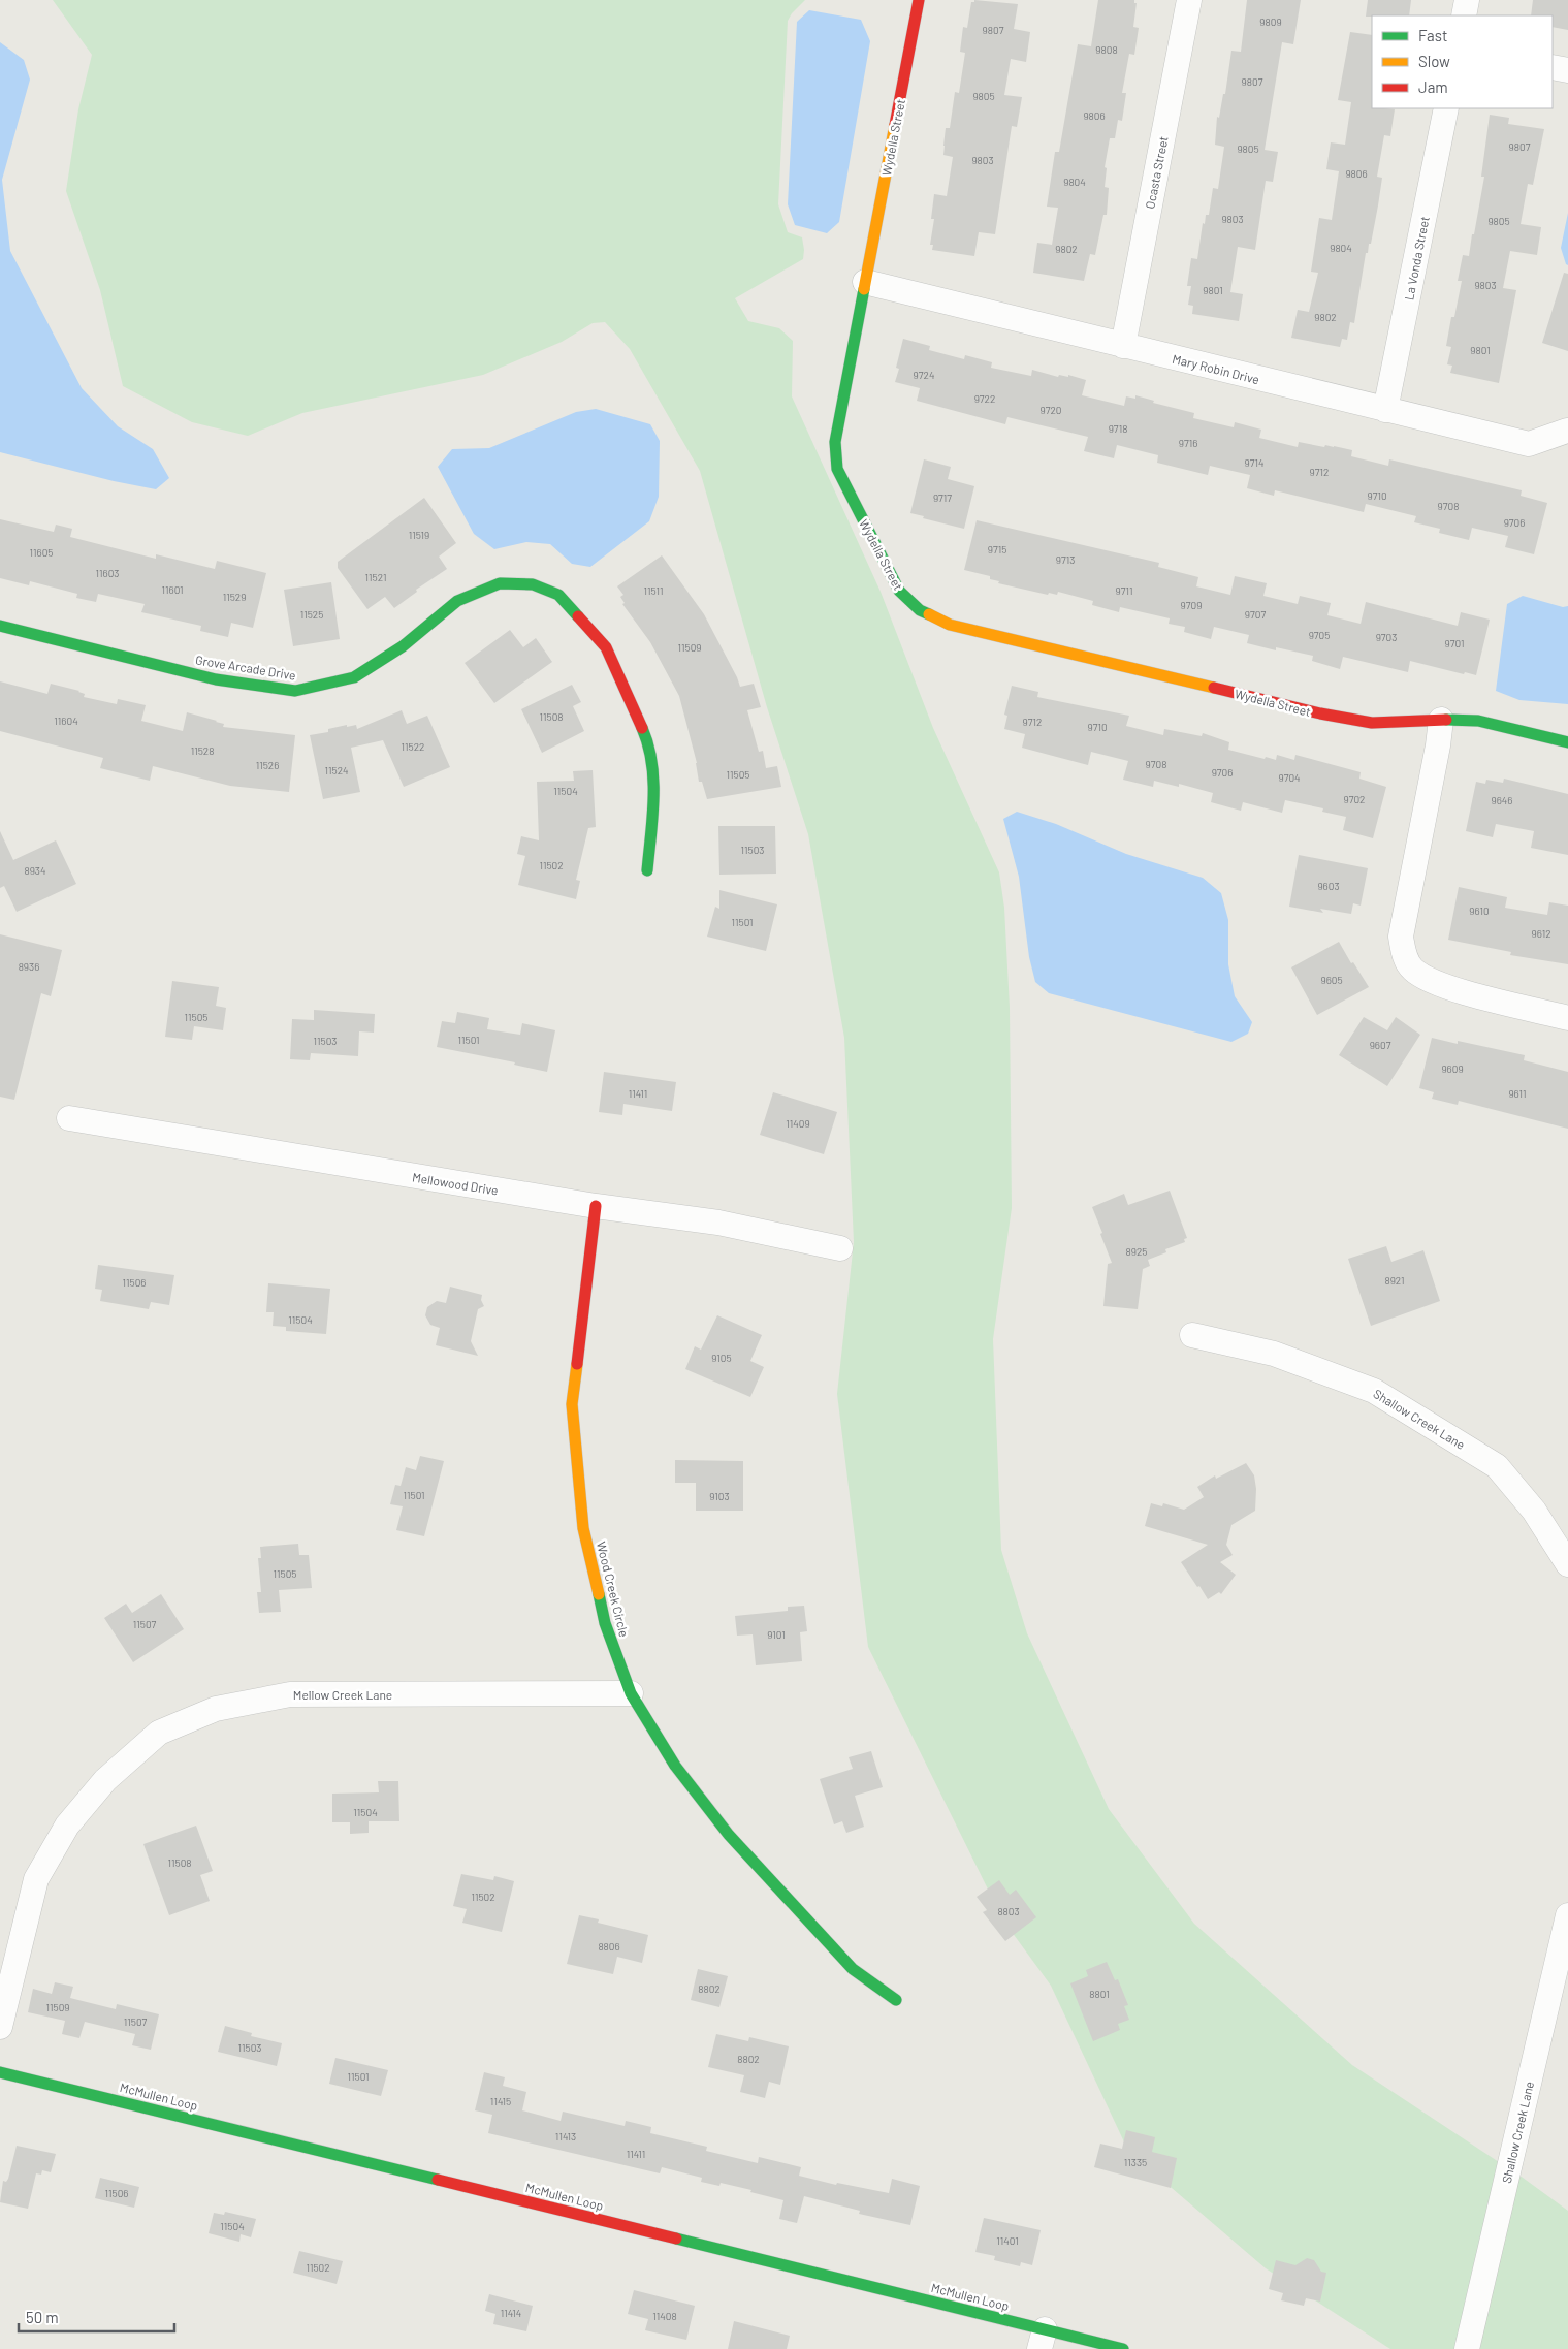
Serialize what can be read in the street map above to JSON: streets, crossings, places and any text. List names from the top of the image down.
{
  "streets": {
    "street": [
      "Wydella Street",
      "Ocasta Street",
      "La Vonda Street",
      "Mary Robin Drive",
      "Grove Arcade Drive",
      "Mellowood Drive",
      "Shallow Creek Lane",
      "Wood Creek Circle",
      "Mellow Creek Lane",
      "McMullen Loop"
    ]
  },
  "crossings": [
    ["Wydella Street", "Mary Robin Drive"],
    ["Ocasta Street", "Mary Robin Drive"],
    ["La Vonda Street", "Mary Robin Drive"],
    ["Mellowood Drive", "Wood Creek Circle"],
    ["Wood Creek Circle", "Mellow Creek Lane"]
  ],
  "house_numbers": [
    "9809",
    "9807",
    "9808",
    "9807",
    "9805",
    "9806",
    "9807",
    "9805",
    "9803",
    "9806",
    "9804",
    "9803",
    "9805",
    "9804",
    "9802",
    "9803",
    "9801",
    "9802",
    "9801",
    "9724",
    "9722",
    "9720",
    "9718",
    "9716",
    "9714",
    "9712",
    "9710",
    "9717",
    "9708",
    "9706",
    "11519",
    "9715",
    "11605",
    "9713",
    "11603",
    "11521",
    "11601",
    "11511",
    "9711",
    "11529",
    "9709",
    "11525",
    "9707",
    "9705",
    "9703",
    "9701",
    "11509",
    "11508",
    "11604",
    "9712",
    "9710",
    "11522",
    "11528",
    "9708",
    "11526",
    "11524",
    "9706",
    "11505",
    "9704",
    "11504",
    "9702",
    "9646",
    "11503",
    "11502",
    "8934",
    "9603",
    "9610",
    "11501",
    "9612",
    "8936",
    "9605",
    "11505",
    "11501",
    "11503",
    "9607",
    "9609",
    "11411",
    "9611",
    "11409",
    "8925",
    "8921",
    "11506",
    "11504",
    "9105",
    "11501",
    "9103",
    "11505",
    "11507",
    "9101",
    "11504",
    "11508",
    "11502",
    "8803",
    "8806",
    "8802",
    "8801",
    "11509",
    "11507",
    "11503",
    "8802",
    "11501",
    "11415",
    "11413",
    "11411",
    "11335",
    "11506",
    "11504",
    "11401",
    "11502",
    "11414",
    "11408"
  ],
  "legend": ["Fast", "Slow", "Jam"],
  "scale_bar": "50 m"
}
